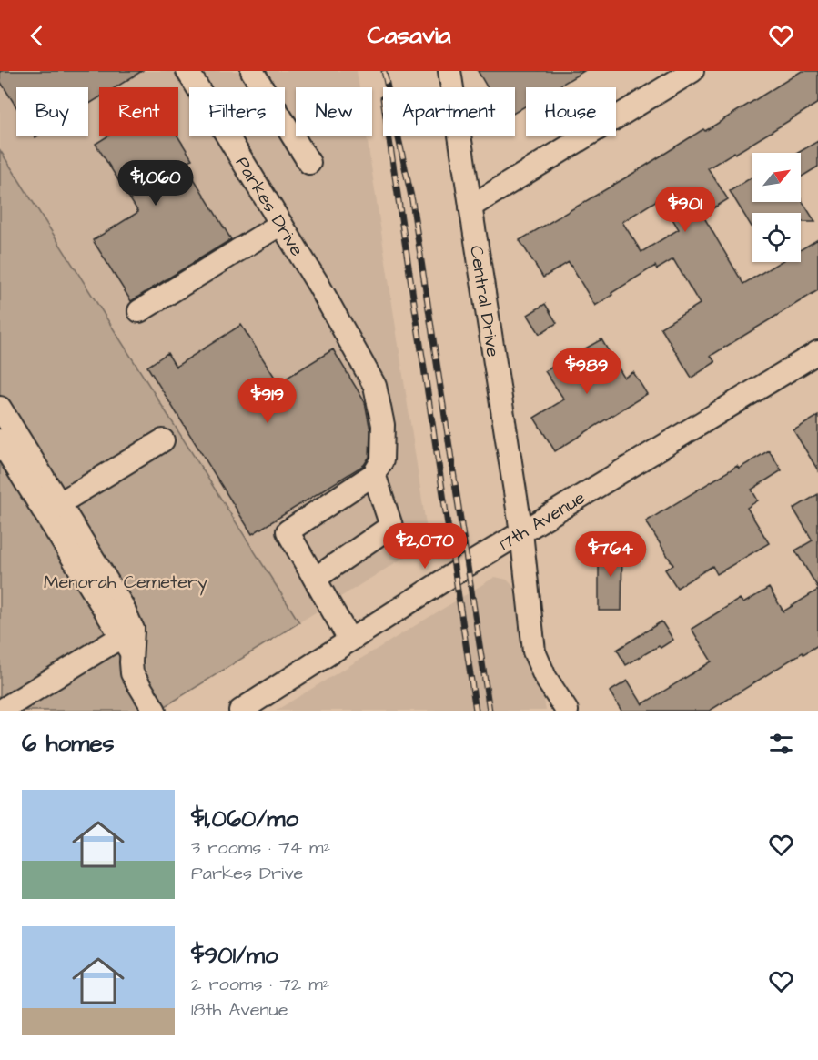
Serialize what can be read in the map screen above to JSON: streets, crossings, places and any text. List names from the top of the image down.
{
  "streets": {
    "street": ["Parkes Drive", "Central Drive", "17th Avenue"]
  },
  "crossings": [
    ["Central Drive", "17th Avenue"]
  ],
  "parks": ["Menorah Cemetery"],
  "north": "top right",
  "page": {
    "header": "Casavia",
    "chip": [
      "Buy",
      "Rent",
      "Filters",
      "New",
      "Apartment",
      "House"
    ],
    "price": [
      "$1,060",
      "$901",
      "$989",
      "$919",
      "$2,070",
      "$764"
    ],
    "heading": "6 homes",
    "list": [
      {
        "name": "$1,060/mo",
        "note": "3 rooms · 74 m² · Parkes Drive"
      },
      {
        "name": "$901/mo",
        "note": "2 rooms · 72 m² · 18th Avenue"
      }
    ]
  }
}
